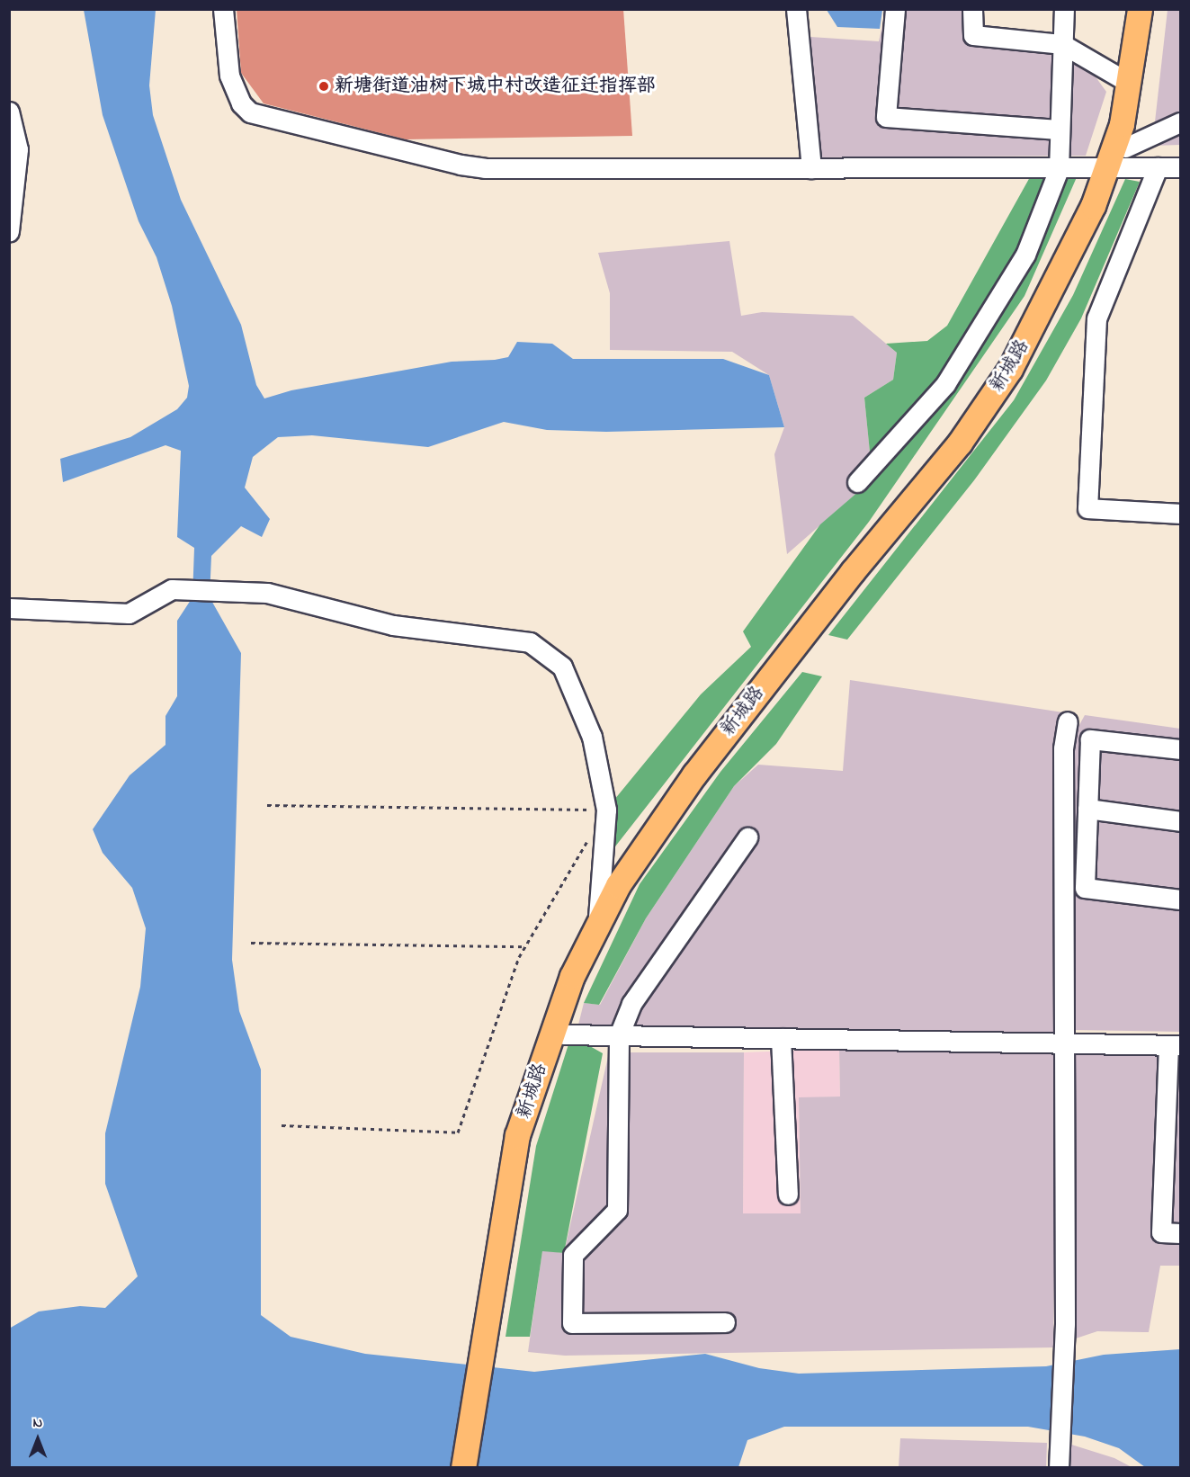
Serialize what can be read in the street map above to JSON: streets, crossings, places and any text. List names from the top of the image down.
{
  "streets": {
    "main road": ["新城路"]
  },
  "places": ["新塘街道油树下城中村改造征迁指挥部"],
  "north": "top"
}
